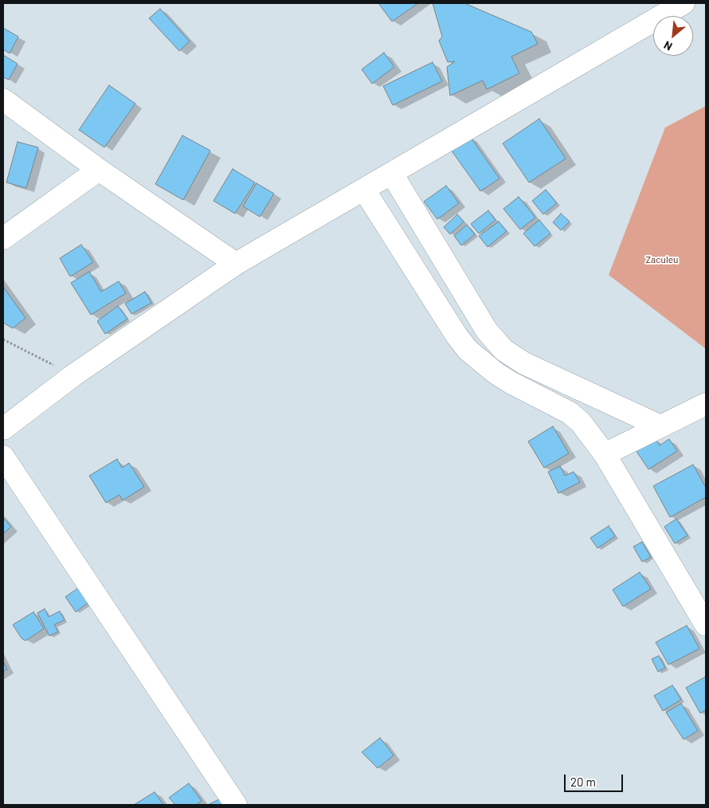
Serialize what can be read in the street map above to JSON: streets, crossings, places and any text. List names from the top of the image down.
{
  "parks": ["Zaculeu"],
  "scale_bar": "20 m",
  "north": "bottom left"
}
